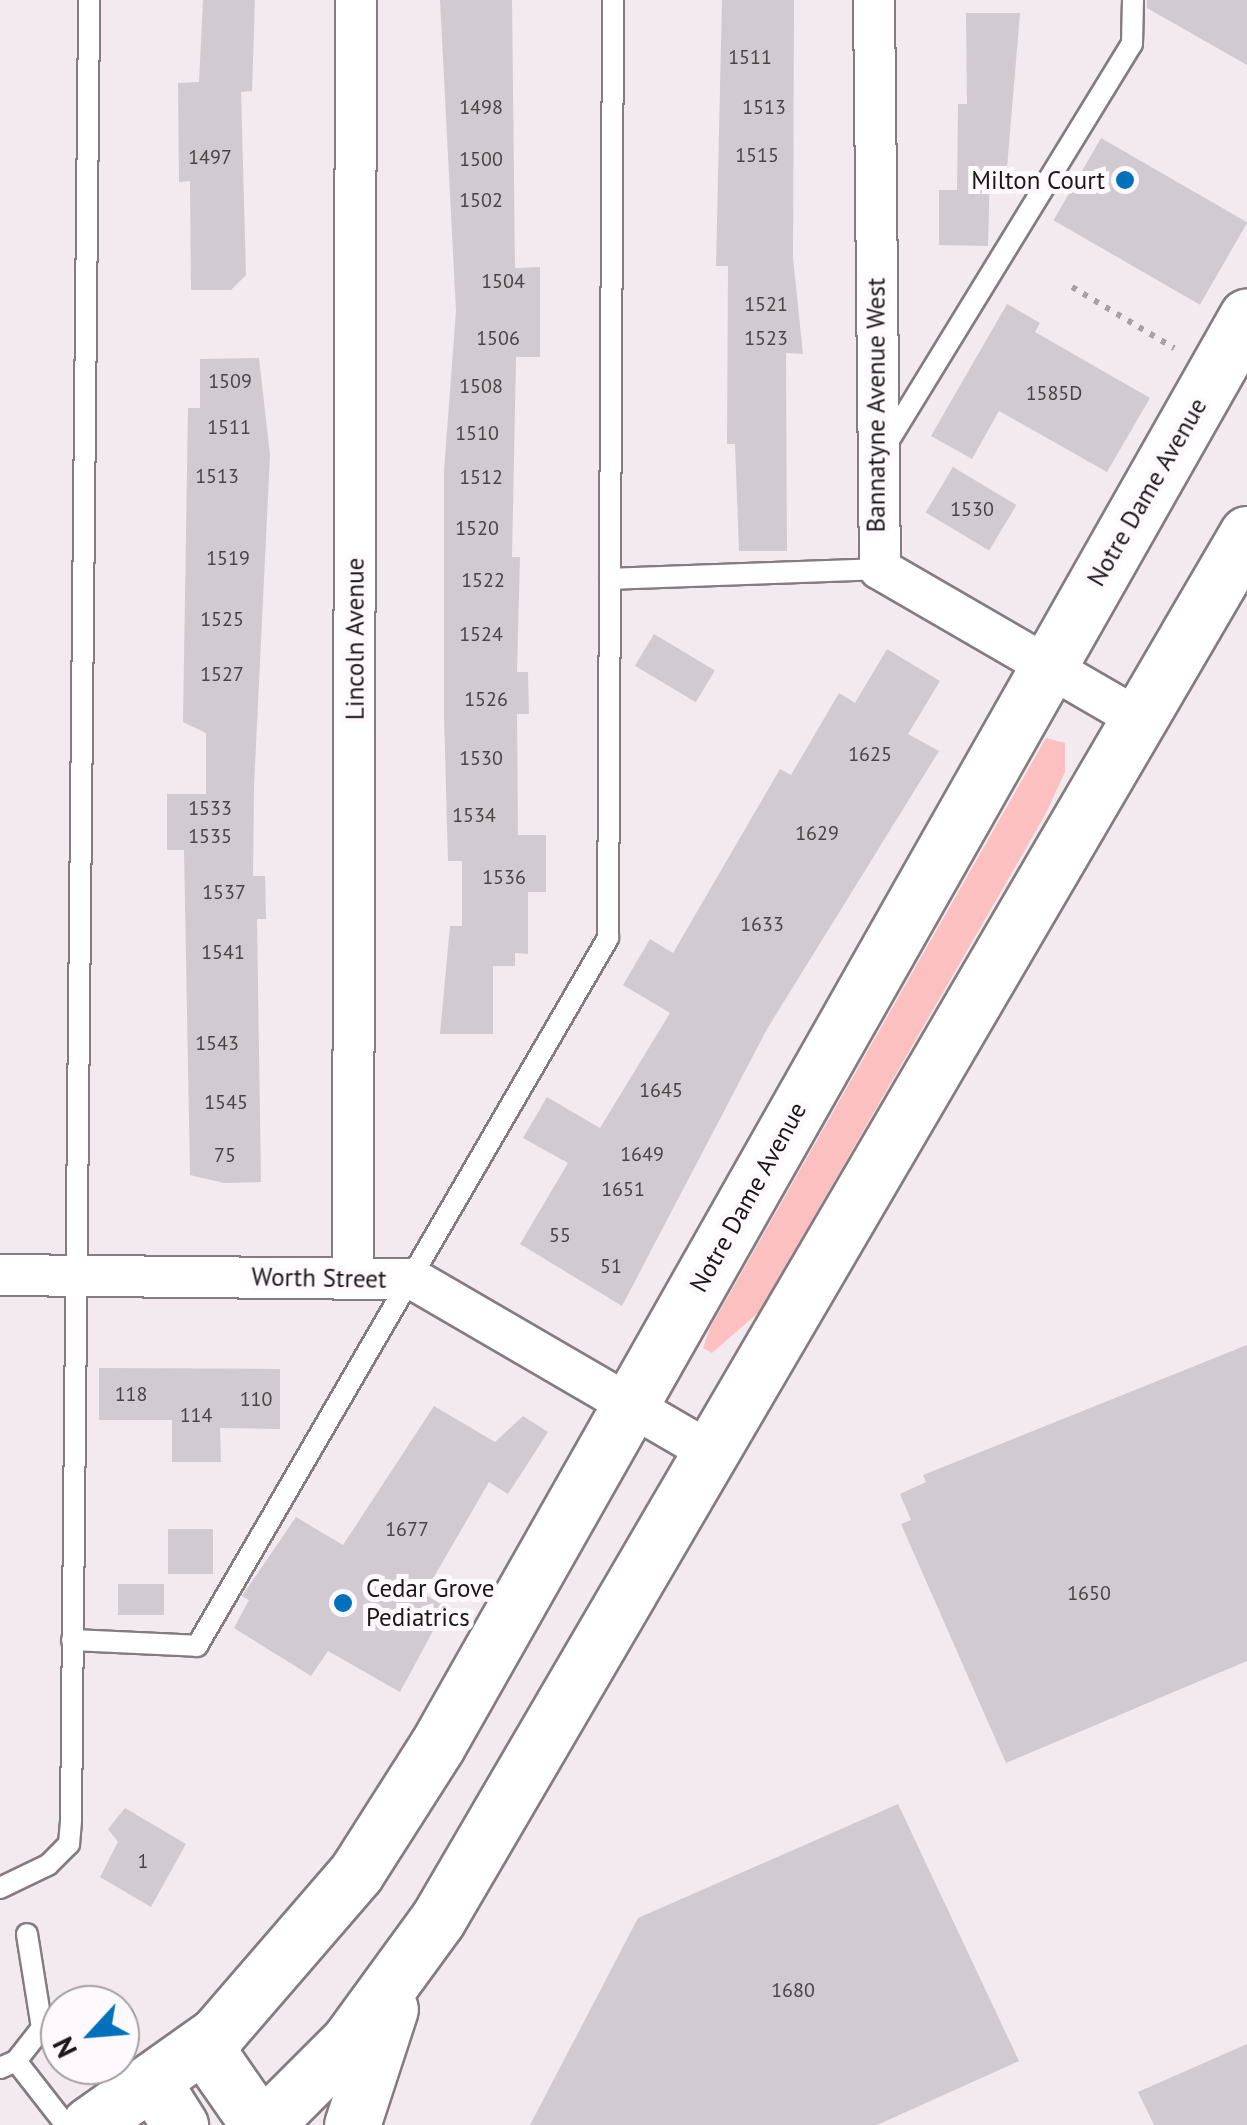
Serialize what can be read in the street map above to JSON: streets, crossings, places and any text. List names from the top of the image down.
{
  "streets": {
    "main road": ["Notre Dame Avenue"],
    "street": ["Bannatyne Avenue West", "Lincoln Avenue", "Worth Street"]
  },
  "crossings": [
    ["Bannatyne Avenue West", "Notre Dame Avenue"],
    ["Notre Dame Avenue", "Worth Street"],
    ["Lincoln Avenue", "Worth Street"]
  ],
  "places": ["Milton Court", "Cedar Grove Pediatrics"],
  "house_numbers": [
    "1511",
    "1498",
    "1513",
    "1515",
    "1497",
    "1500",
    "1502",
    "1504",
    "1521",
    "1506",
    "1523",
    "1509",
    "1508",
    "1585D",
    "1511",
    "1510",
    "1513",
    "1512",
    "1530",
    "1520",
    "1519",
    "1522",
    "1525",
    "1524",
    "1527",
    "1526",
    "1625",
    "1530",
    "1533",
    "1534",
    "1629",
    "1535",
    "1536",
    "1537",
    "1633",
    "1541",
    "1543",
    "1645",
    "1545",
    "1649",
    "75",
    "1651",
    "55",
    "51",
    "118",
    "110",
    "114",
    "1677",
    "1650",
    "1",
    "1680"
  ],
  "north": "bottom left"
}
